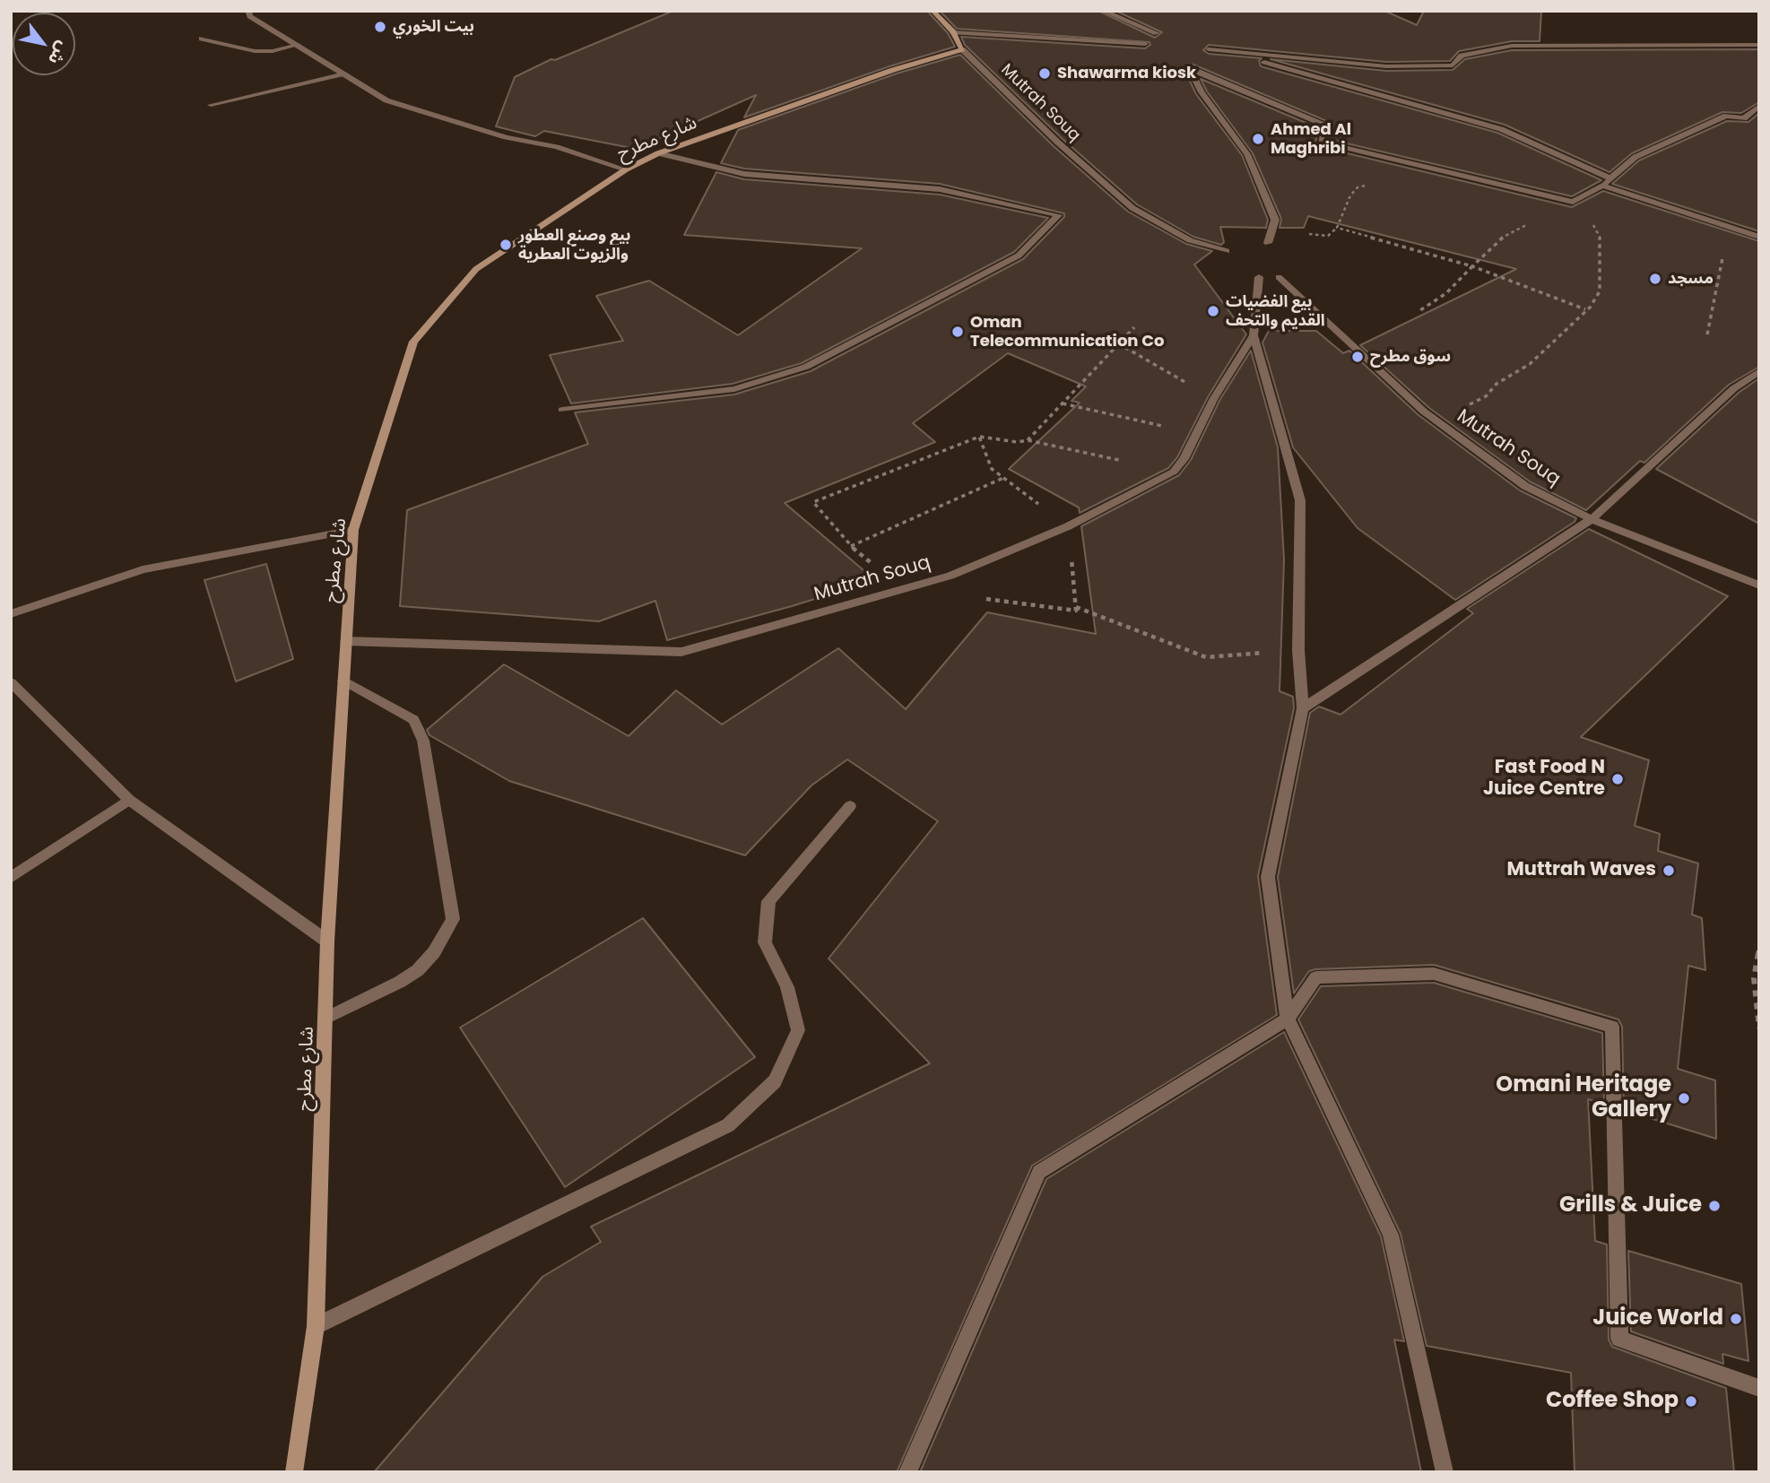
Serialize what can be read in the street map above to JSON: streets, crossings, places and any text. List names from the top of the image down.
{
  "streets": {
    "main road": ["شارع مطرح"],
    "street": ["Mutrah Souq"]
  },
  "crossings": [
    ["Mutrah Souq", "شارع مطرح"]
  ],
  "places": [
    "بيت الخوري",
    "Shawarma kiosk",
    "Ahmed Al Maghribi",
    "بيع وصنع العطور والزيوت العطرية",
    "مسجد",
    "بيع الفضيات القديم والتحف",
    "Oman Telecommunication Co",
    "سوق مطرح",
    "Fast Food N Juice Centre",
    "Muttrah Waves",
    "Omani Heritage Gallery",
    "Grills & Juice",
    "Juice World",
    "Coffee Shop"
  ],
  "north": "bottom right"
}
